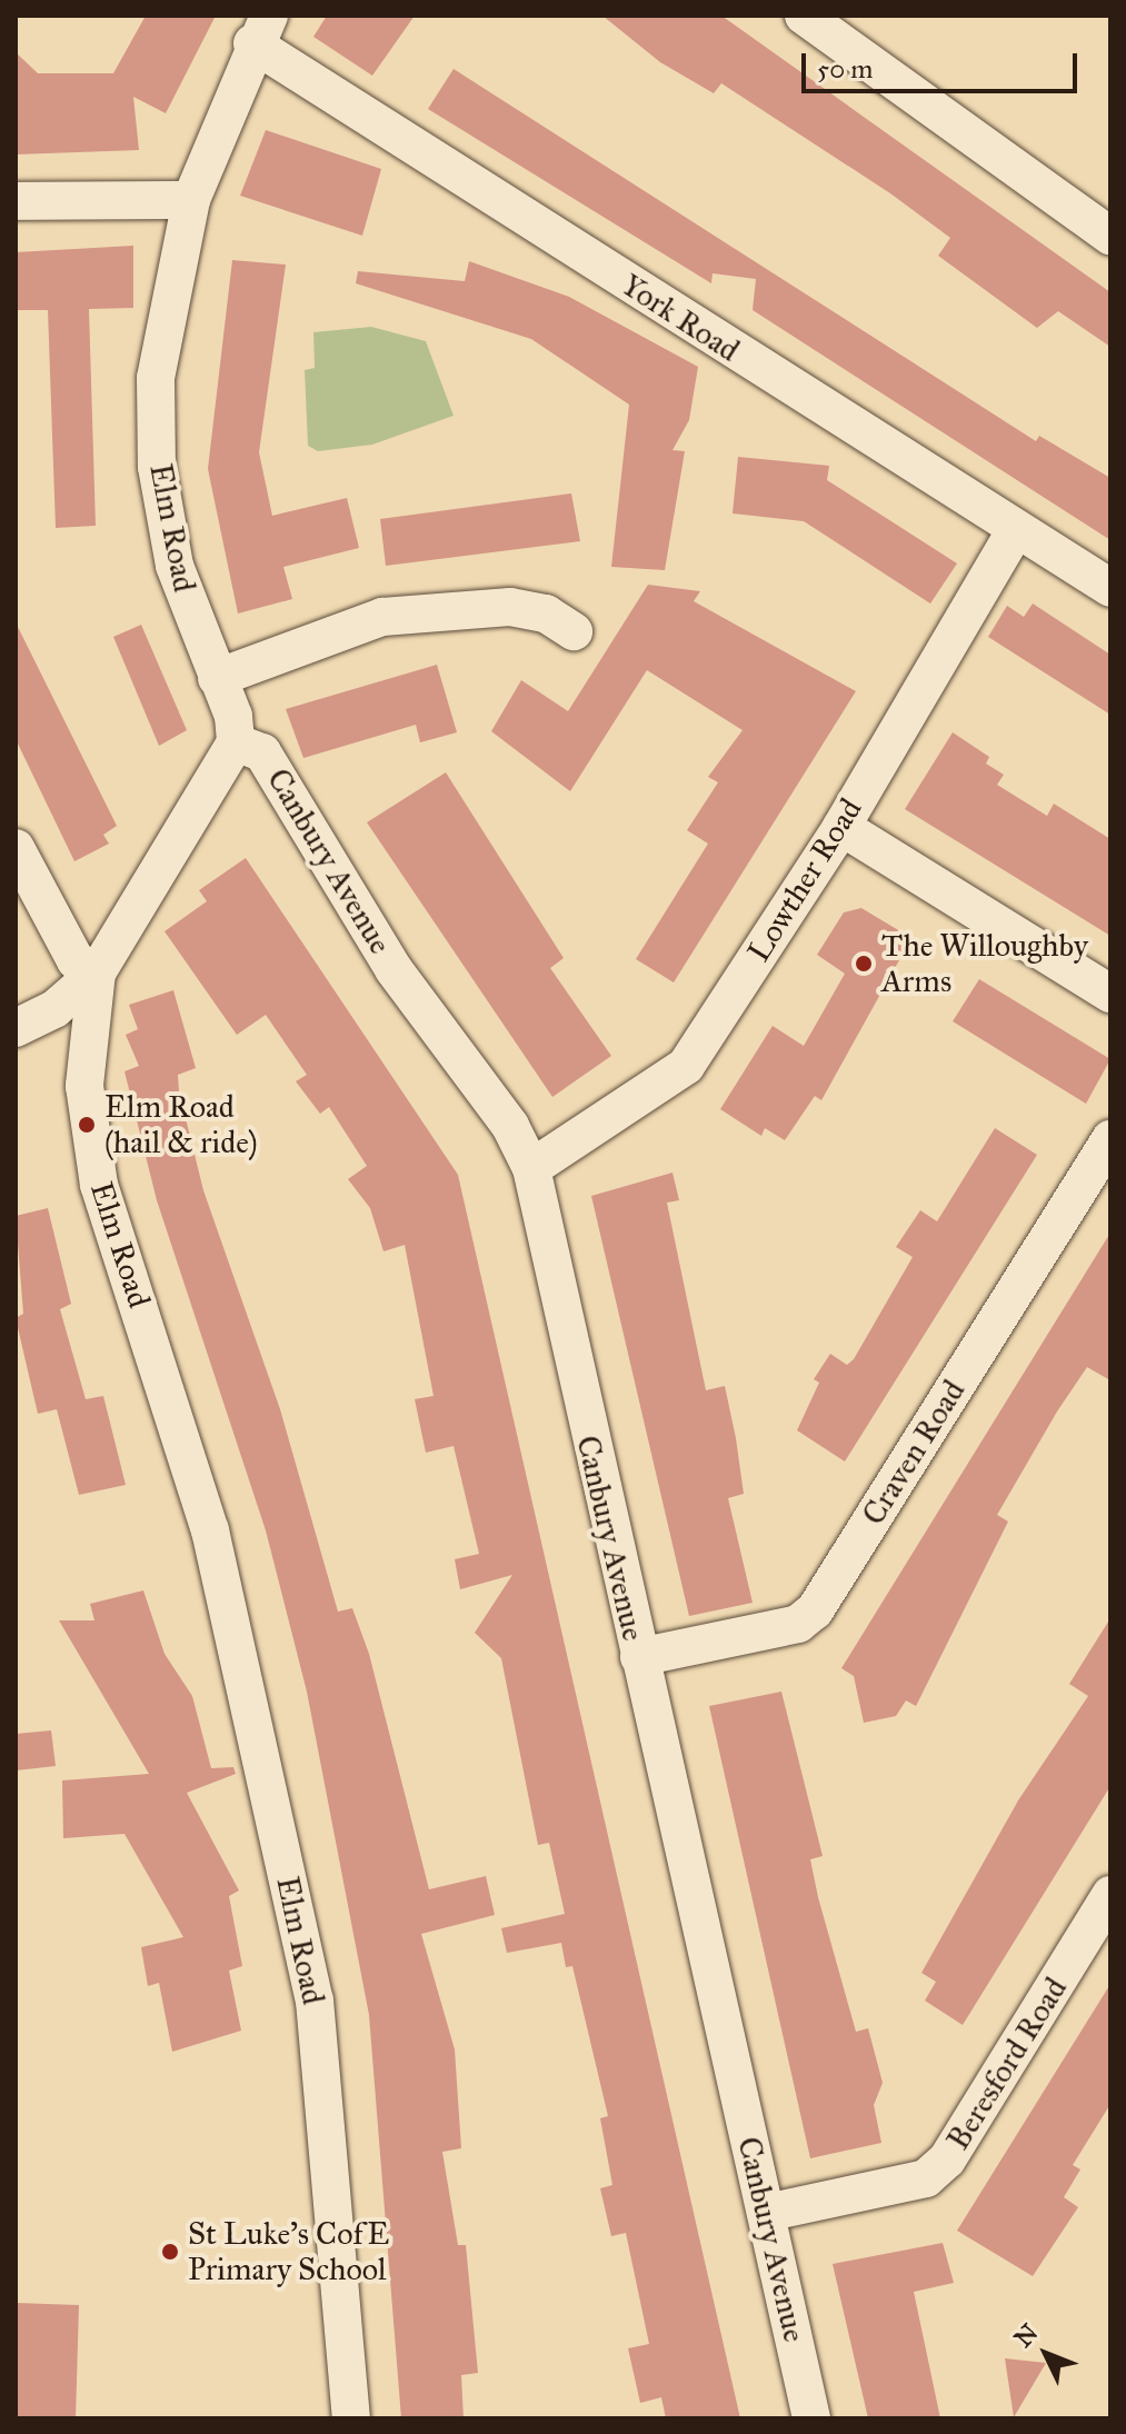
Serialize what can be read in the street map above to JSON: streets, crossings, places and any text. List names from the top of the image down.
{
  "streets": {
    "street": [
      "York Road",
      "Elm Road",
      "Canbury Avenue",
      "Lowther Road",
      "Craven Road",
      "Beresford Road"
    ]
  },
  "crossings": [
    ["York Road", "Elm Road"],
    ["York Road", "Lowther Road"],
    ["Elm Road", "Canbury Avenue"],
    ["Canbury Avenue", "Lowther Road"],
    ["Canbury Avenue", "Craven Road"],
    ["Canbury Avenue", "Beresford Road"]
  ],
  "places": ["The Willoughby Arms", "Elm Road (hail & ride)", "St Luke's CofE Primary School"],
  "scale_bar": "50 m",
  "north": "top left"
}
